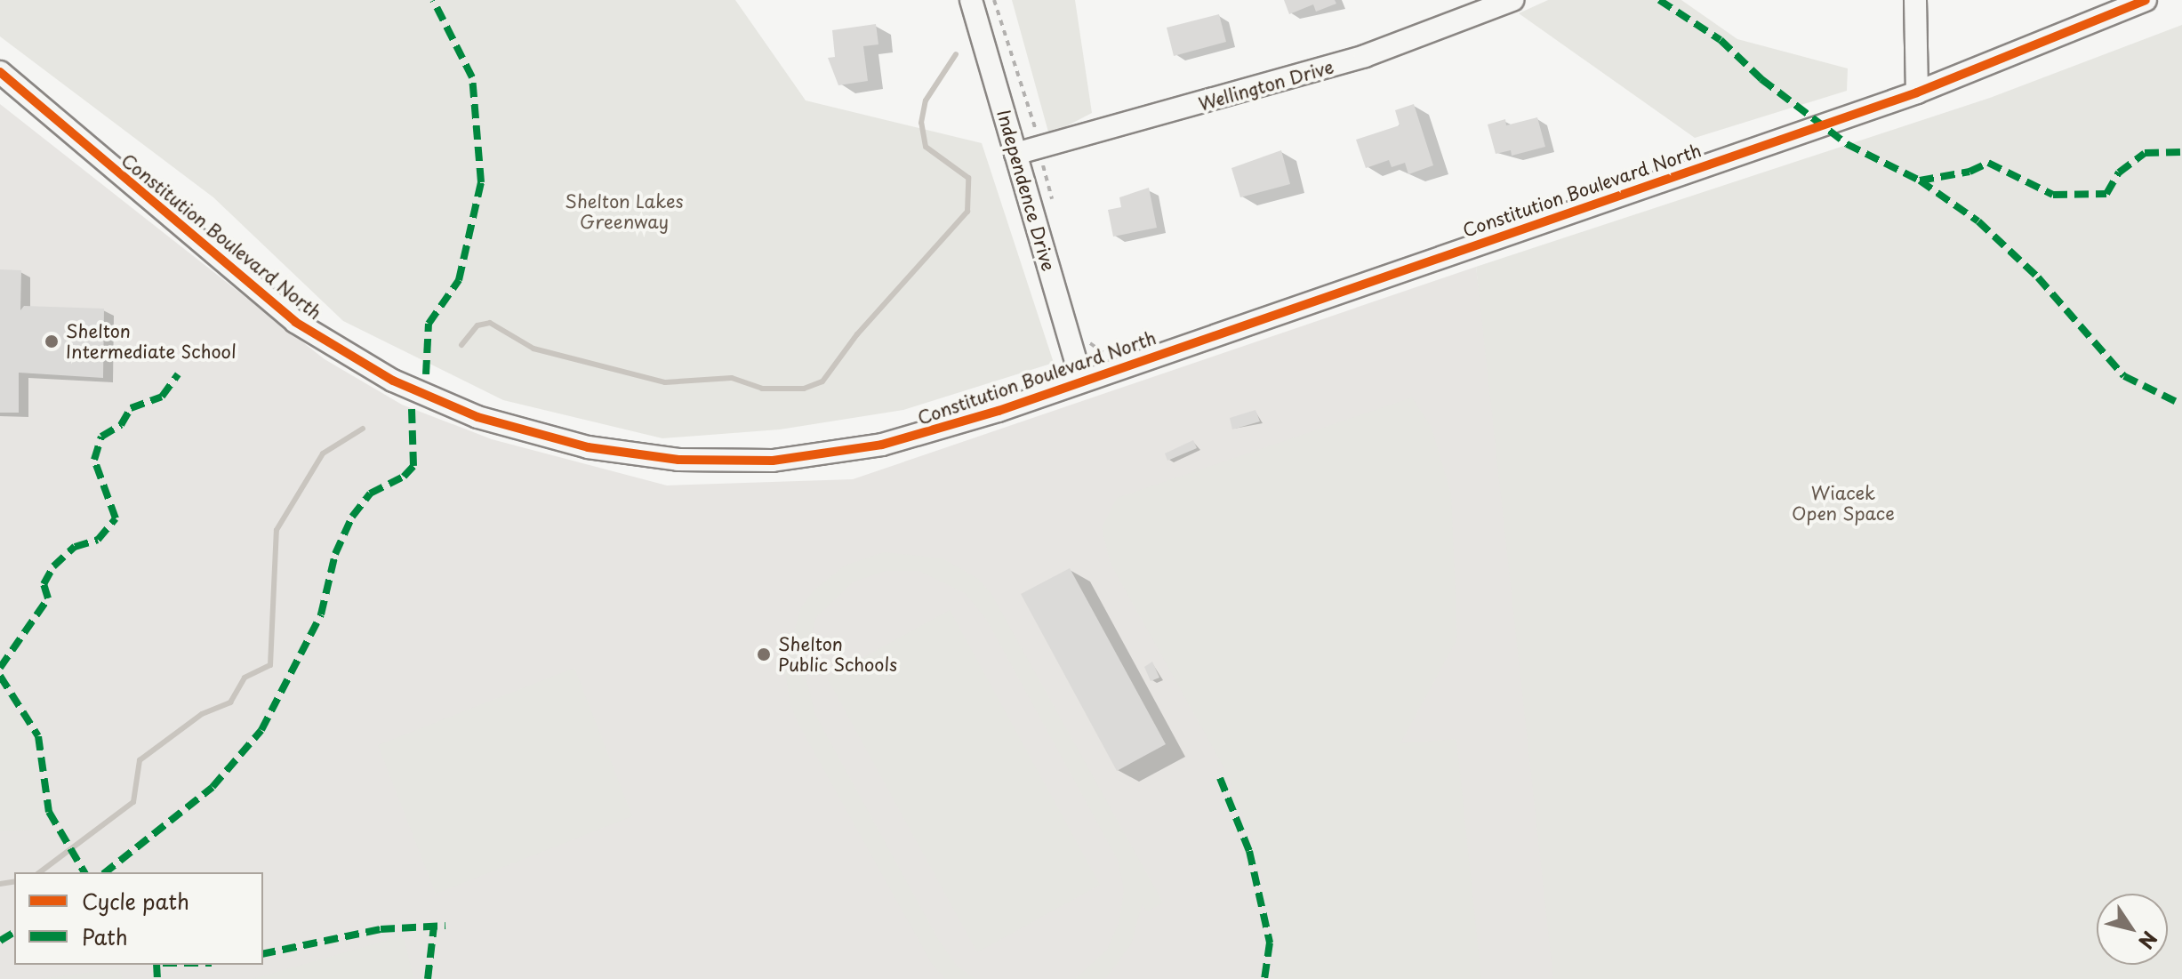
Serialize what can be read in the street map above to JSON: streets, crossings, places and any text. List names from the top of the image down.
{
  "streets": {
    "street": ["Wellington Drive", "Independence Drive", "Constitution Boulevard North"]
  },
  "crossings": [
    ["Wellington Drive", "Independence Drive"],
    ["Independence Drive", "Constitution Boulevard North"]
  ],
  "parks": ["Shelton Lakes Greenway", "Wiacek Open Space"],
  "places": ["Shelton Intermediate School", "Shelton Public Schools"],
  "legend": ["Cycle path", "Path"],
  "north": "bottom right"
}
